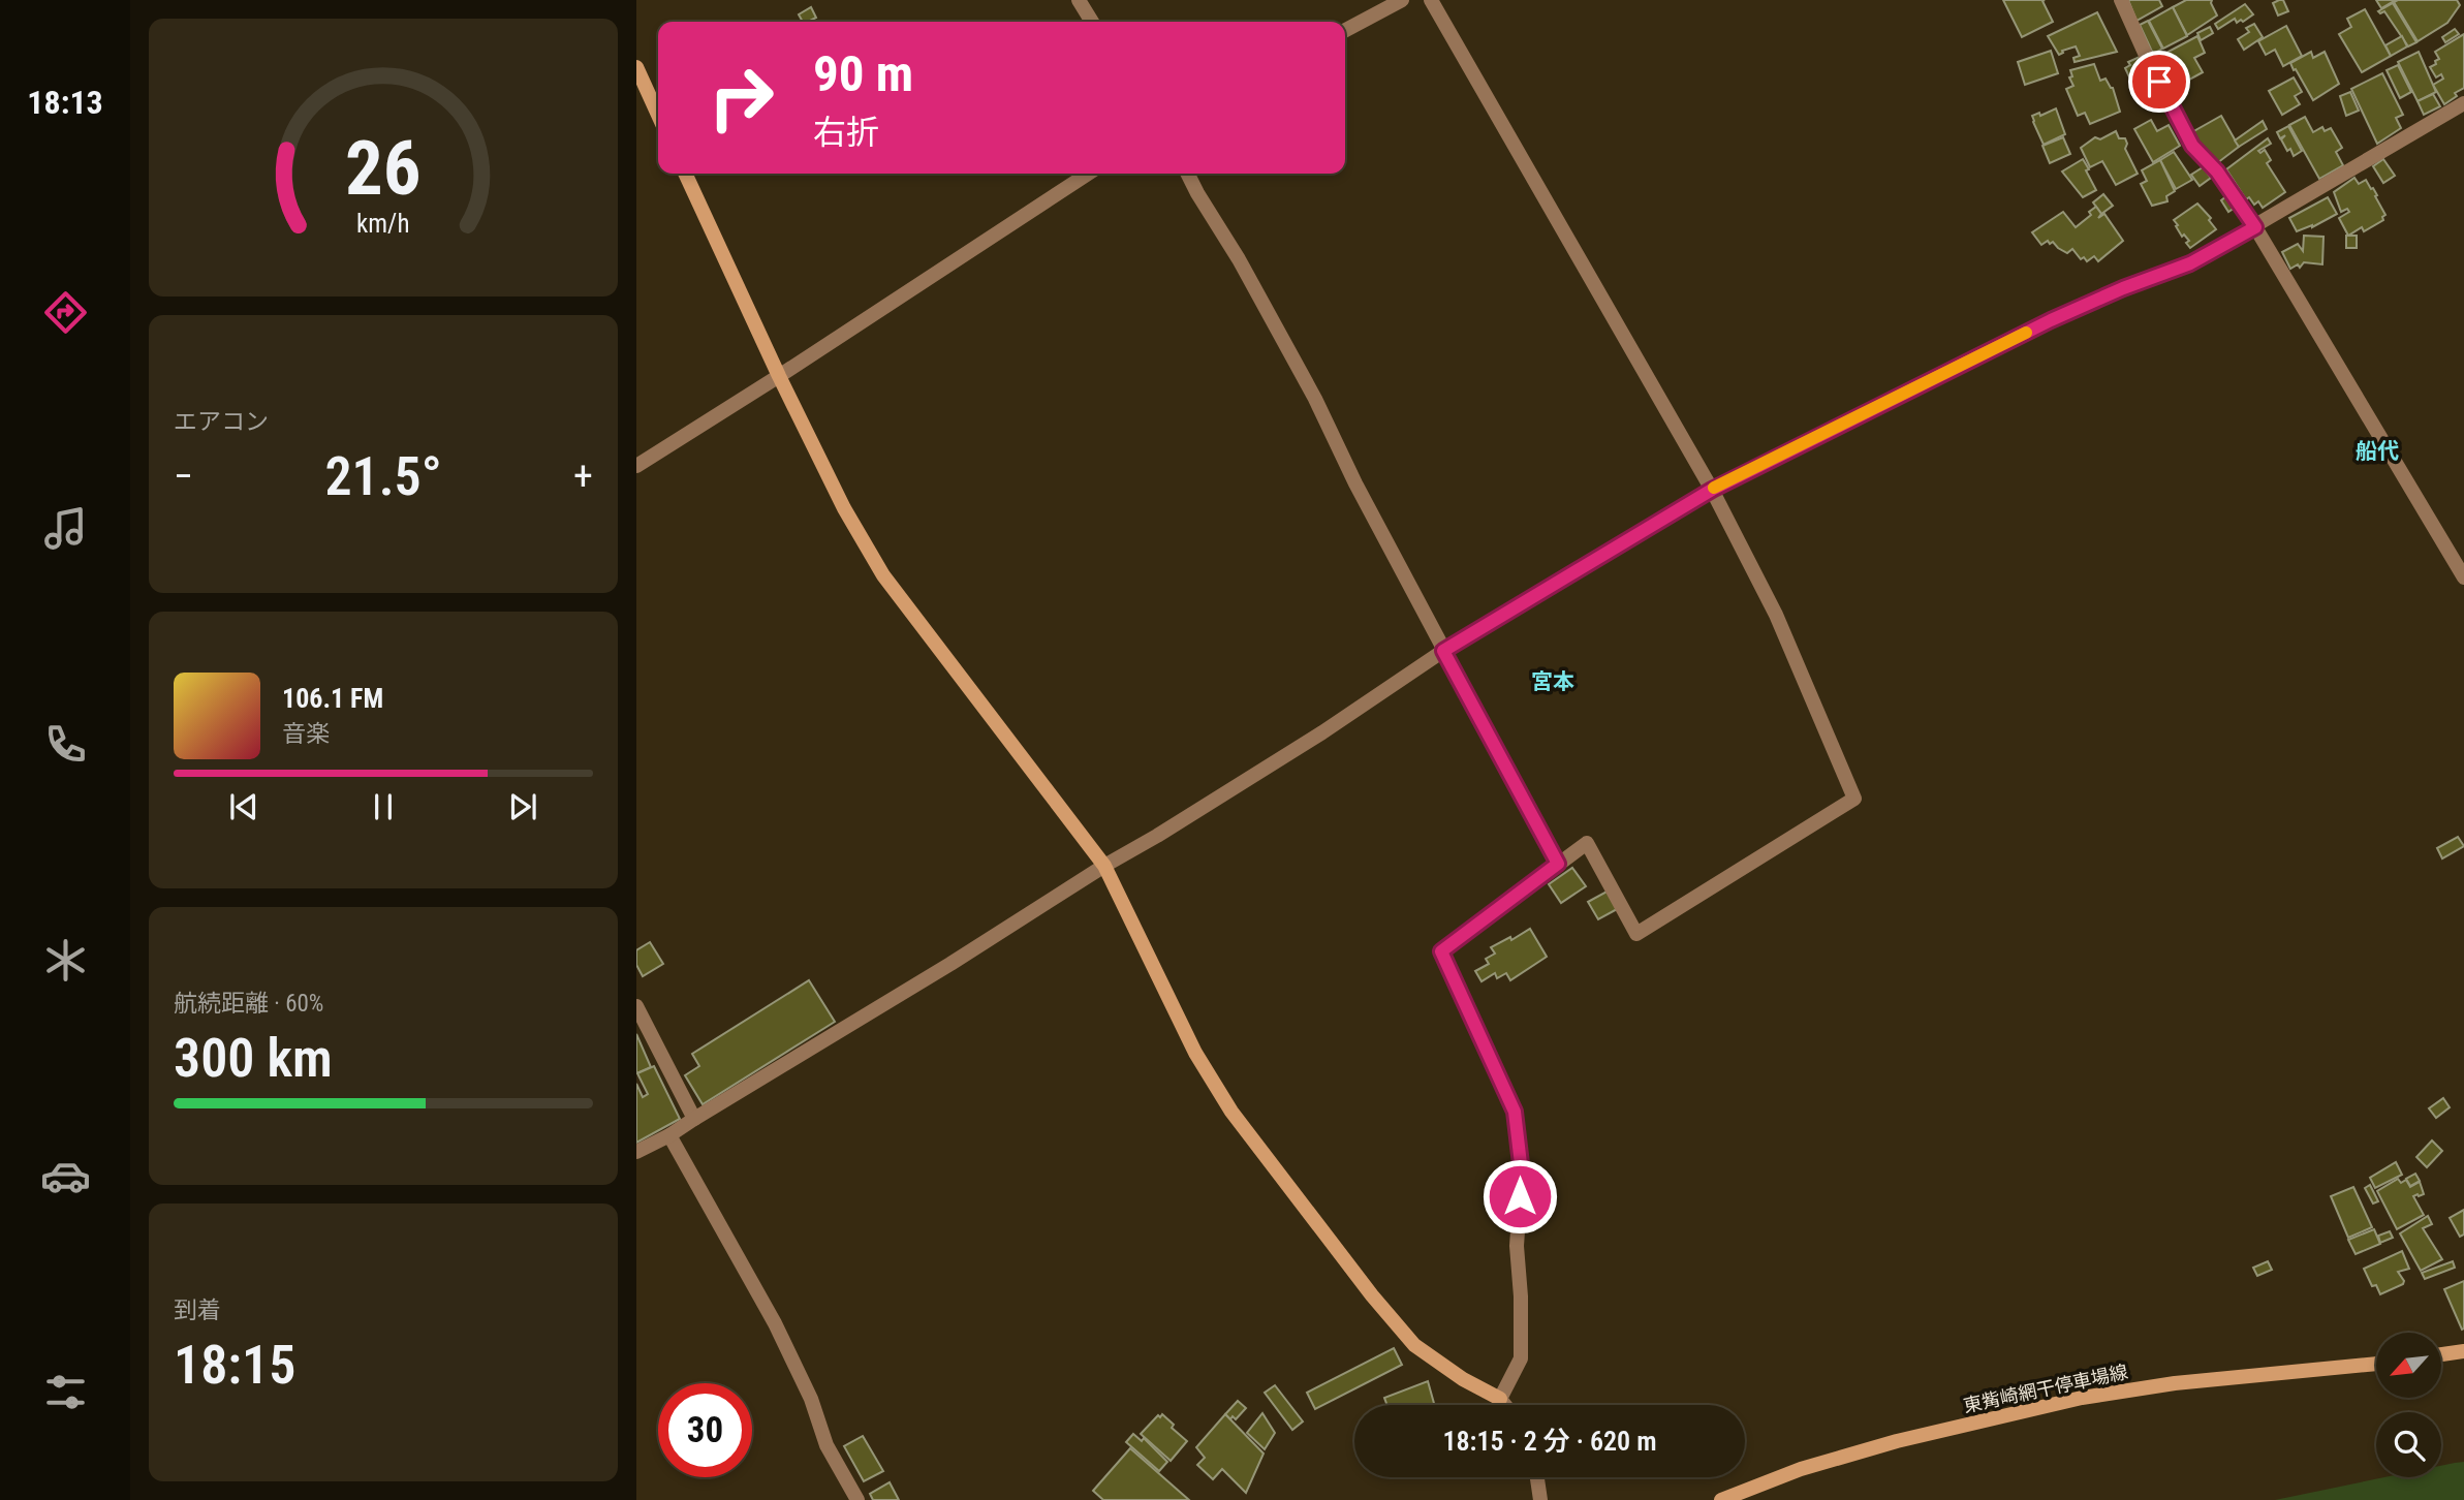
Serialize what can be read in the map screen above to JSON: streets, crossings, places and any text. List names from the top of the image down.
{
  "streets": {
    "street": ["東觜崎網干停車場線"]
  },
  "districts": ["船代", "宮本"],
  "north": "bottom left",
  "page": {
    "tabs": "18:13",
    "turn": ["90 m", "右折"],
    "tile": [
      "エアコン",
      ["航続距離 · 60%", "300 km"],
      ["到着", "18:15"]
    ],
    "heat": ["−", "21.5°", "+"],
    "song": ["106.1 FM", "音楽"],
    "limit": "30",
    "trip": "18:15 · 2 分 · 620 m",
    "gauge": ["26", "km/h"]
  }
}
